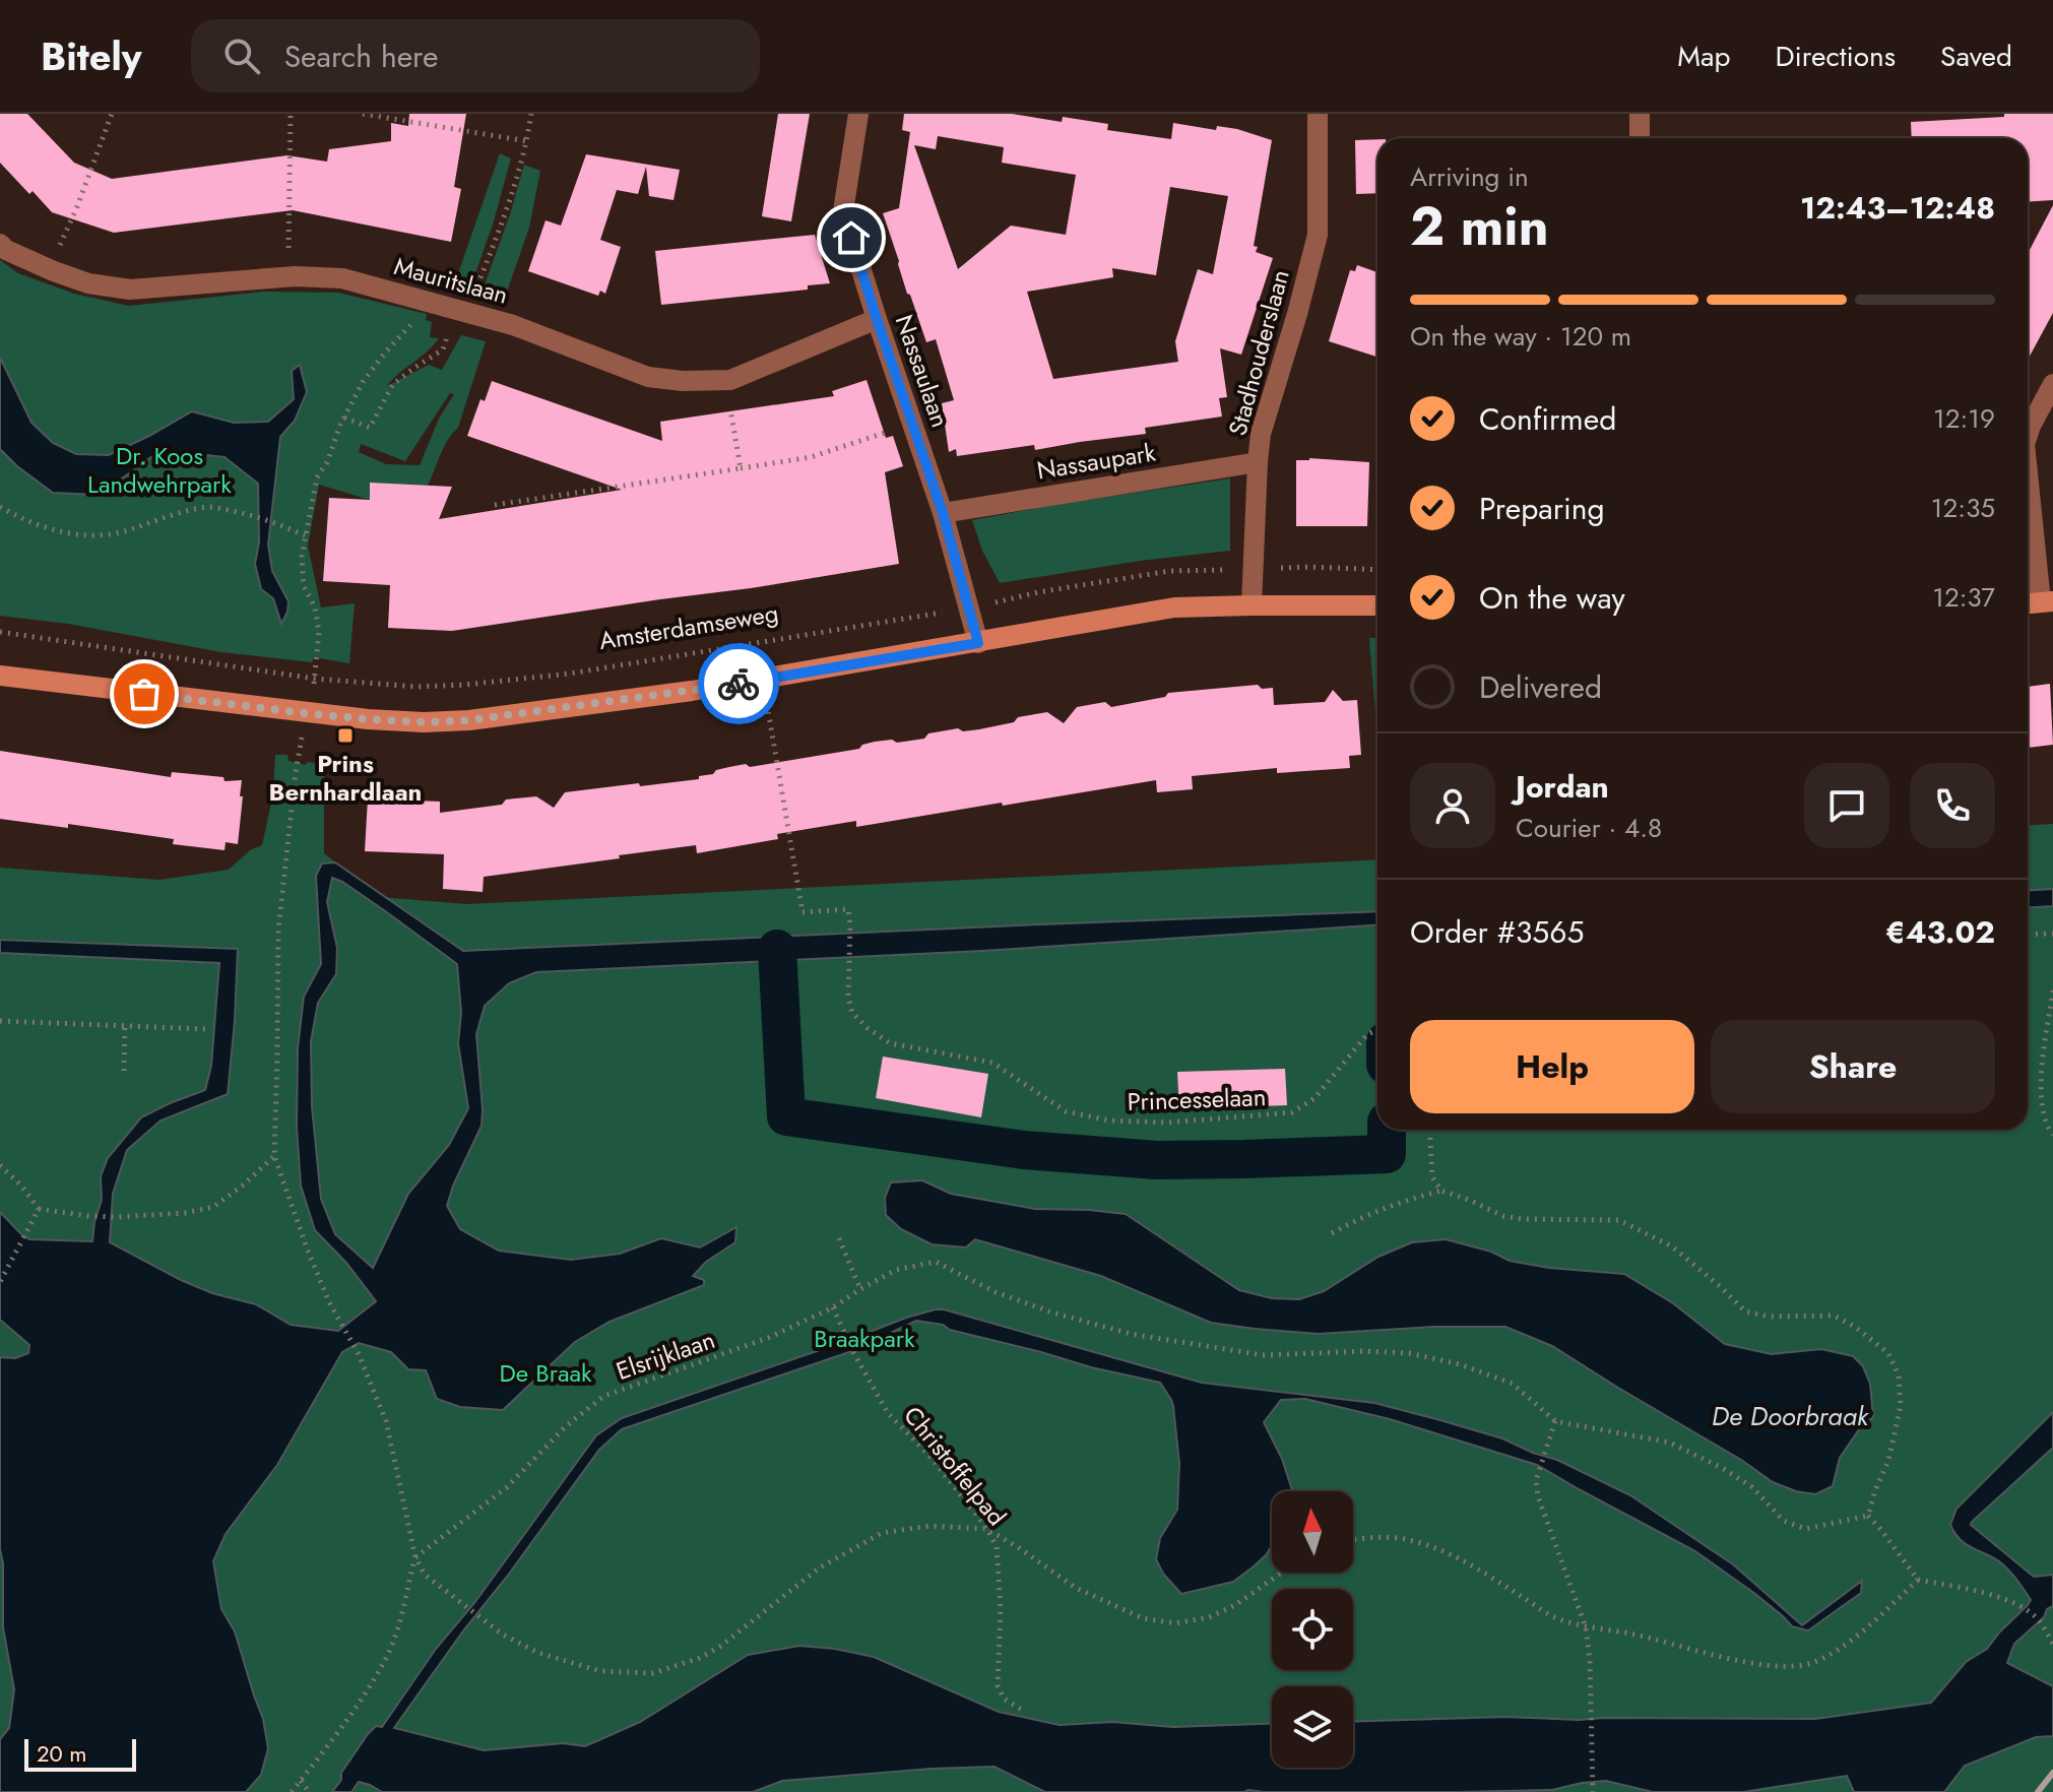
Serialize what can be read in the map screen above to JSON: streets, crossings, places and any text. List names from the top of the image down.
{
  "streets": {
    "street": [
      "Mauritslaan",
      "Stadhouderslaan",
      "Nassaulaan",
      "Nassaupark"
    ],
    "path": [
      "Amsterdamseweg",
      "Princesselaan",
      "Elsrijklaan",
      "Christoffelpad"
    ]
  },
  "crossings": [
    ["Mauritslaan", "Nassaulaan"],
    ["Stadhouderslaan", "Nassaupark"],
    ["Stadhouderslaan", "Amsterdamseweg"],
    ["Nassaulaan", "Nassaupark"],
    ["Nassaulaan", "Amsterdamseweg"],
    ["Elsrijklaan", "Christoffelpad"]
  ],
  "water": ["De Doorbraak"],
  "parks": ["Dr. Koos Landwehrpark", "Braakpark", "De Braak"],
  "places": {
    "transit": ["Prins Bernhardlaan"]
  },
  "scale_bar": "20 m",
  "north": "top",
  "page": {
    "header": "Bitely",
    "search": "Search here",
    "nav": ["Map", "Directions", "Saved"],
    "heading": ["2 min", "Arriving in", "12:43–12:48"],
    "panel": [
      "Jordan",
      "Courier · 4.8",
      "Order #3565",
      "€43.02"
    ],
    "bar": "On the way · 120 m",
    "list": [
      ["Confirmed", "12:19"],
      ["Preparing", "12:35"],
      ["On the way", "12:37"],
      "Delivered"
    ],
    "buttons": ["Help", "Share"],
    "scale": "20 m"
  }
}
